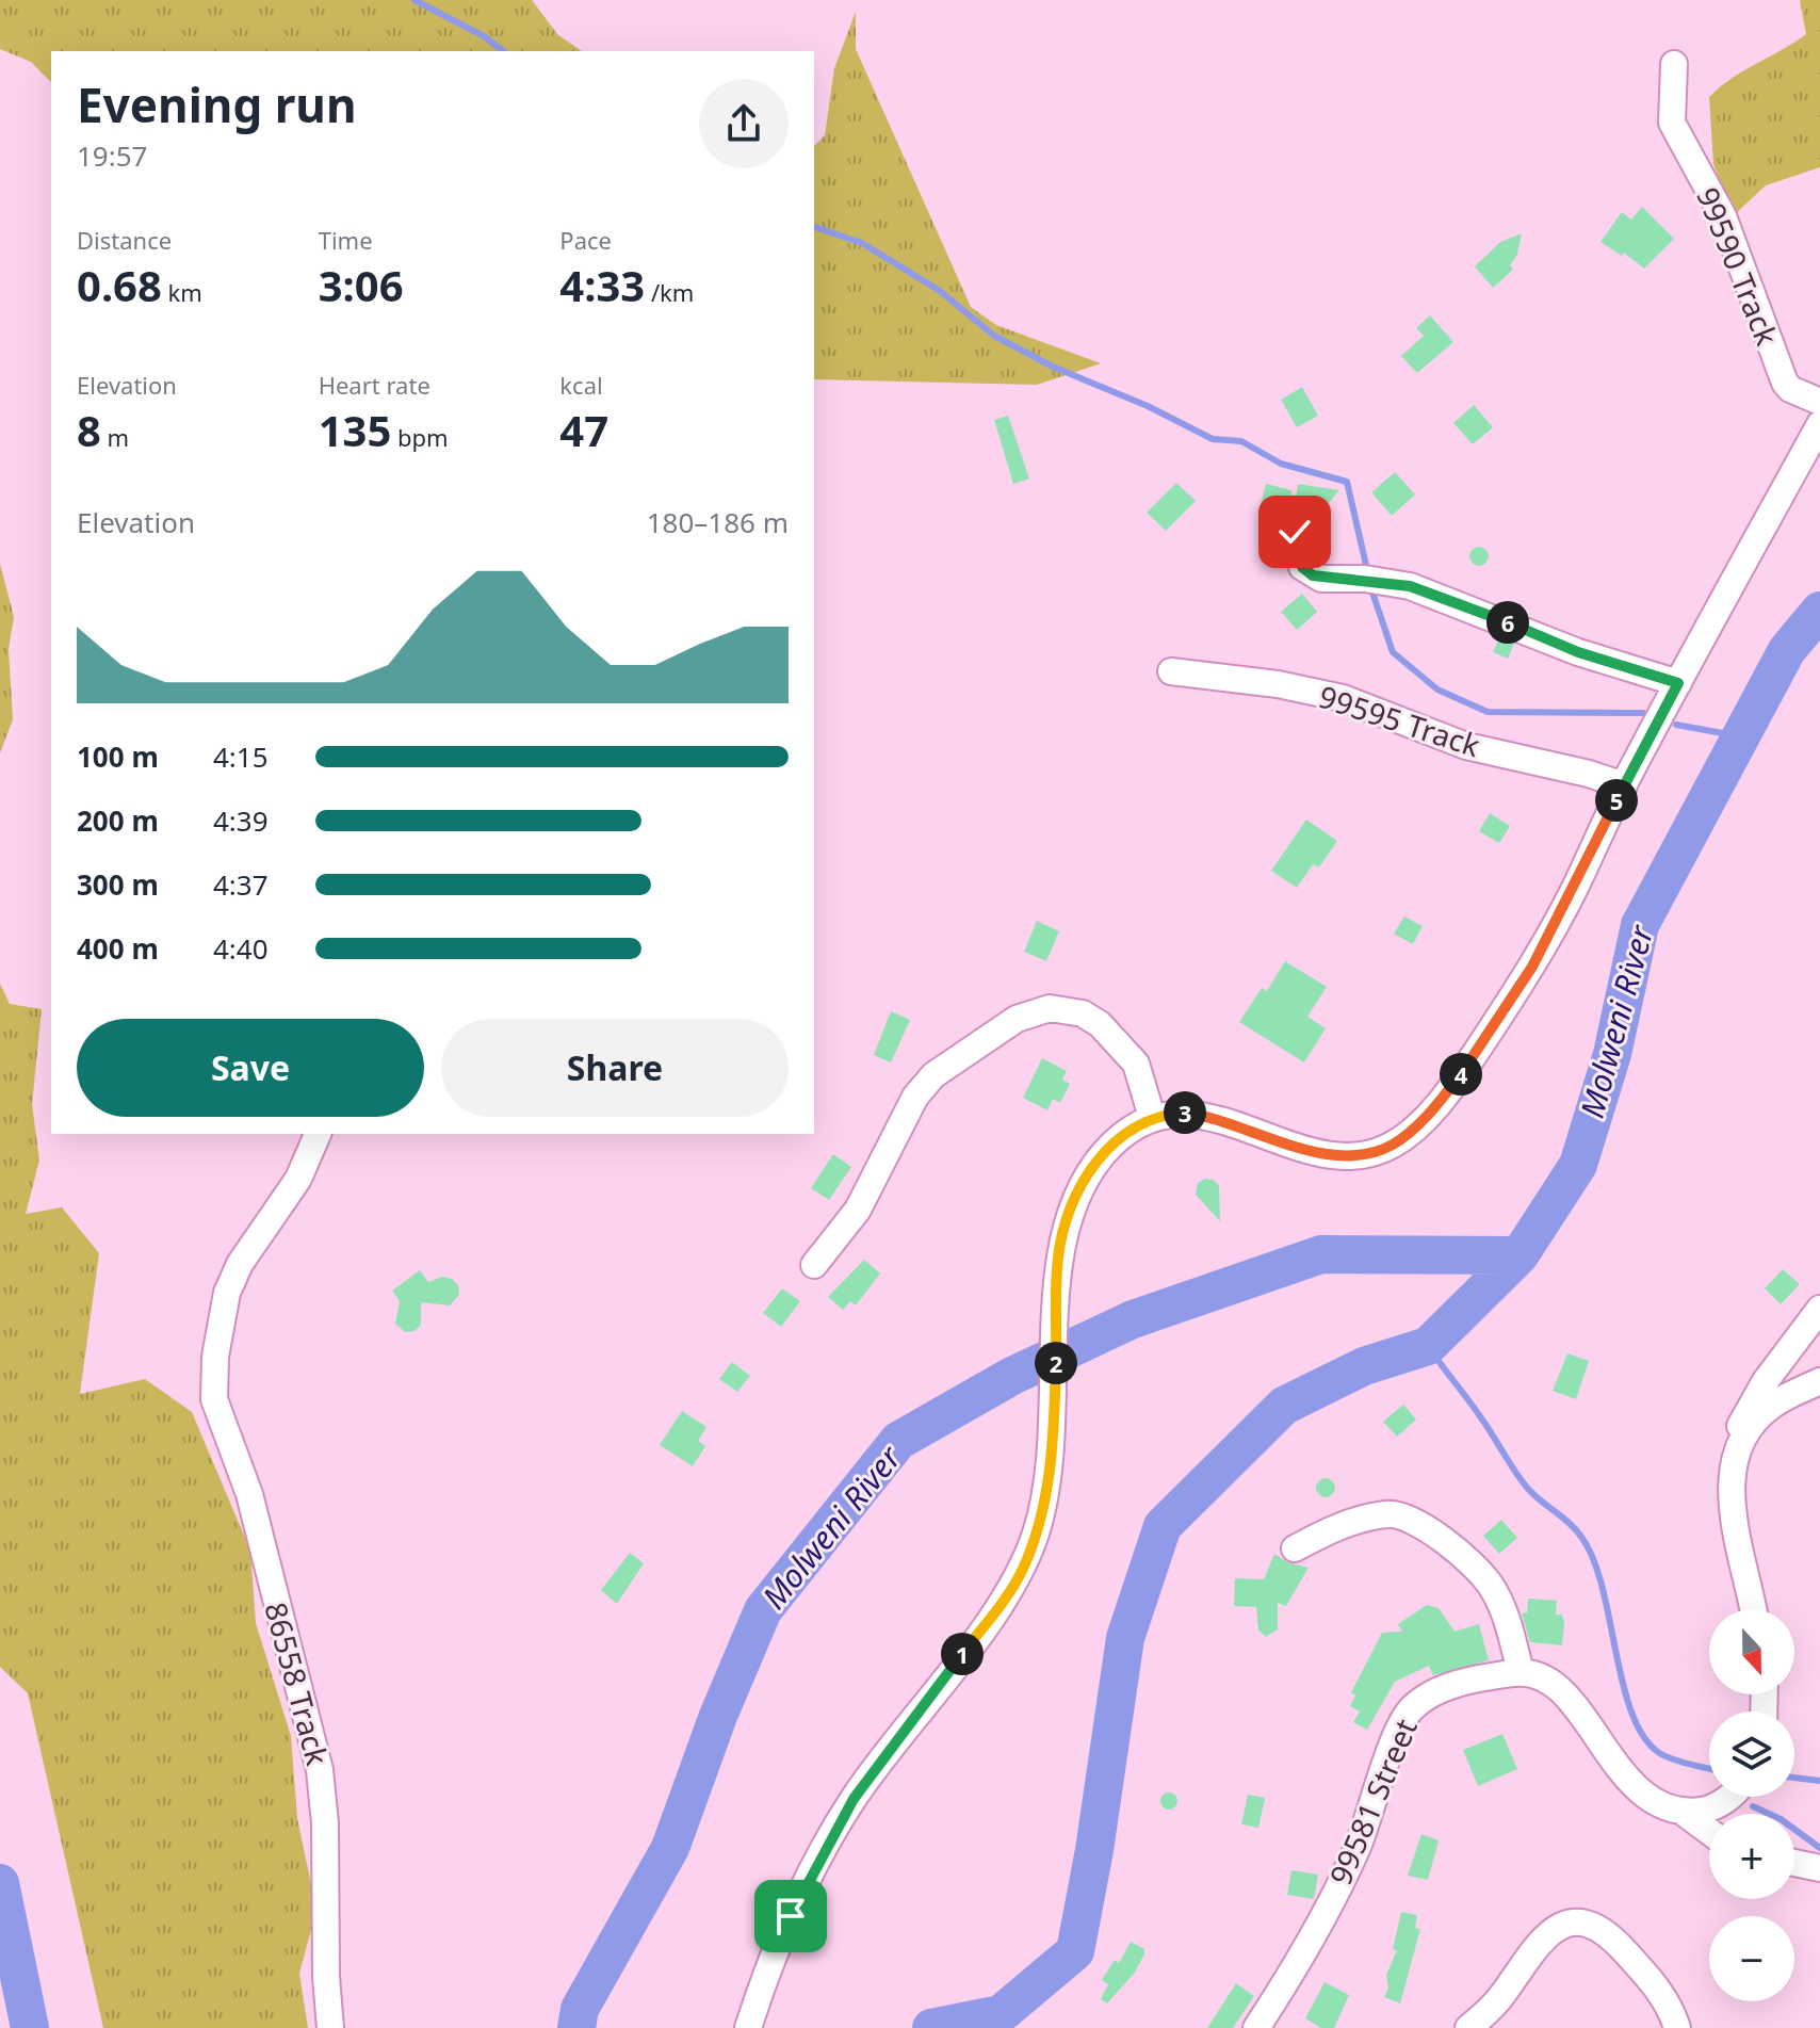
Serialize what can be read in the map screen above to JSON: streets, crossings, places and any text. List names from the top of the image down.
{
  "streets": {
    "street": [
      "99590 Track",
      "99595 Track",
      "86558 Track",
      "99581 Street"
    ]
  },
  "water": ["Molweni River"],
  "north": "bottom",
  "page": {
    "heading": ["Evening run", "19:57"],
    "stats": [
      ["Distance", "0.68 km"],
      ["Time", "3:06"],
      ["Pace", "4:33 /km"],
      ["Elevation", "8 m"],
      ["Heart rate", "135 bpm"],
      ["kcal", "47"]
    ],
    "chart": ["Elevation", "180–186 m"],
    "pins": [
      "6",
      "5",
      "4",
      "3",
      "2",
      "1"
    ],
    "list": [
      {
        "name": "100 m",
        "note": "4:15"
      },
      {
        "name": "200 m",
        "note": "4:39"
      },
      {
        "name": "300 m",
        "note": "4:37"
      },
      {
        "name": "400 m",
        "note": "4:40"
      }
    ],
    "buttons": ["Save", "Share"],
    "map_buttons": ["+", "−"]
  }
}
